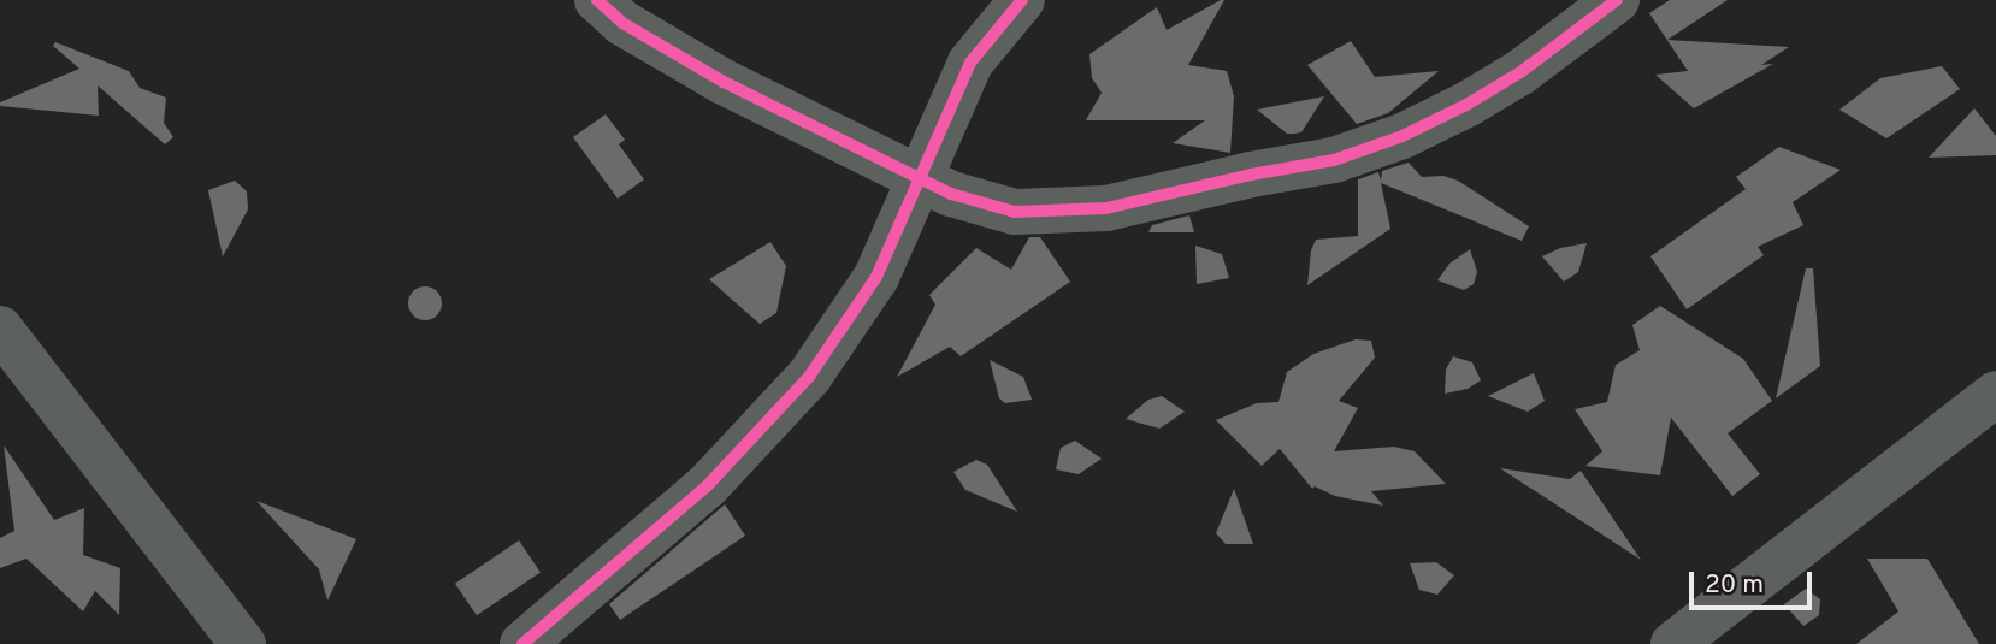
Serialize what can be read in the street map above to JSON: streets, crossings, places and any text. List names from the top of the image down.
{
  "scale_bar": "20 m"
}
